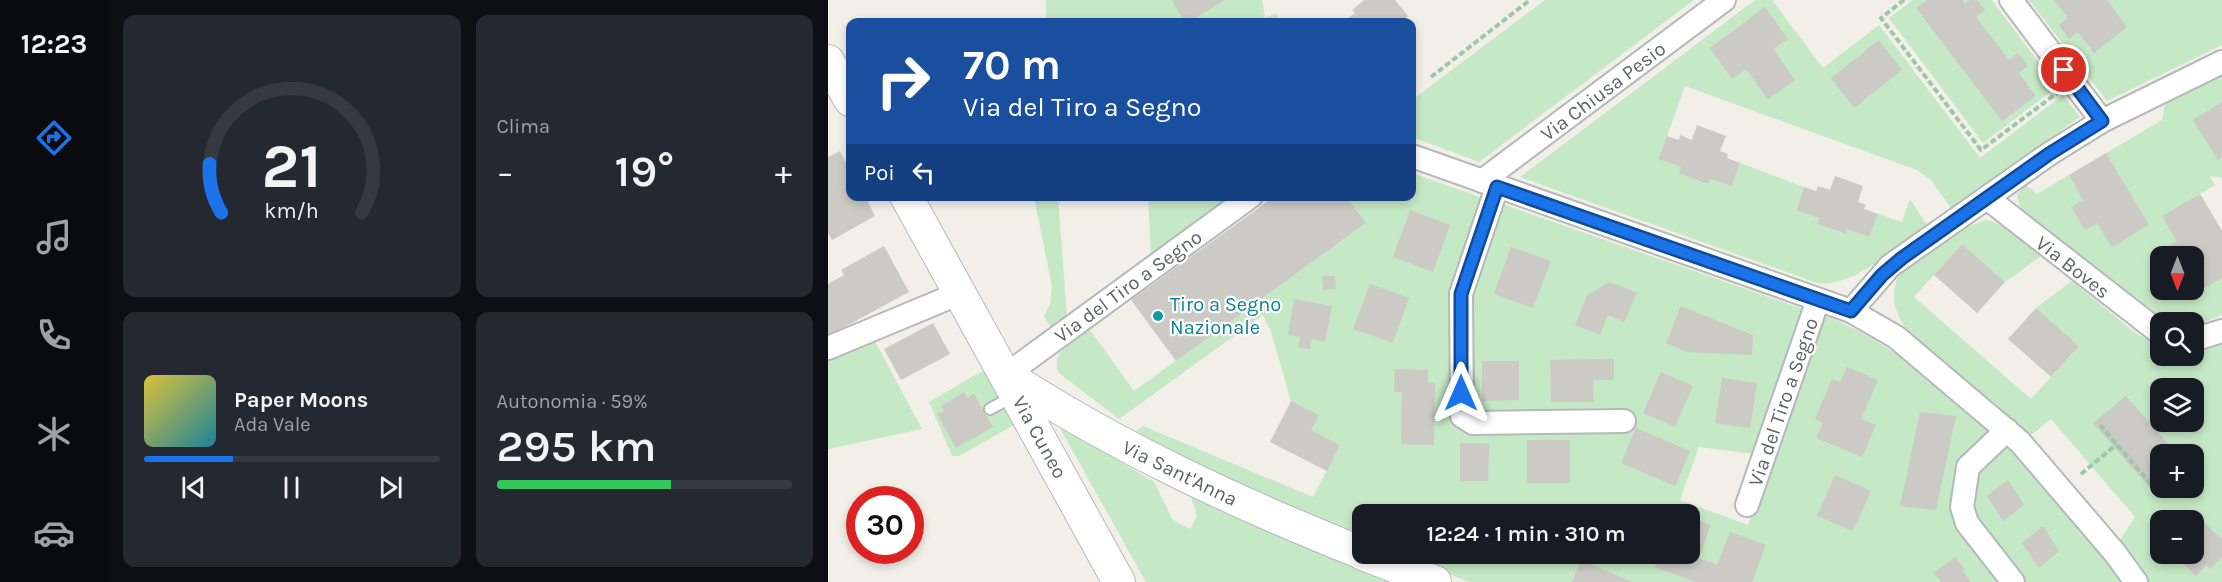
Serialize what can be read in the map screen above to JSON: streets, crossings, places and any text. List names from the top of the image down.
{
  "streets": {
    "street": [
      "Via Chiusa Pesio",
      "Via Boves",
      "Via del Tiro a Segno",
      "Via Cuneo",
      "Via Sant'Anna"
    ]
  },
  "crossings": [
    ["Via Chiusa Pesio", "Via del Tiro a Segno"],
    ["Via del Tiro a Segno", "Via Cuneo"],
    ["Via del Tiro a Segno", "Via Sant'Anna"],
    ["Via Cuneo", "Via Sant'Anna"]
  ],
  "places": ["Tiro a Segno Nazionale"],
  "north": "bottom",
  "page": {
    "tabs": "12:23",
    "tile": [
      "Clima",
      ["Autonomia · 59%", "295 km"]
    ],
    "turn": ["70 m", "Via del Tiro a Segno"],
    "then": "Poi",
    "heat": ["−", "19°", "+"],
    "map_buttons": ["+", "−"],
    "song": ["Paper Moons", "Ada Vale"],
    "limit": "30",
    "trip": "12:24 · 1 min · 310 m",
    "gauge": ["21", "km/h"]
  }
}
